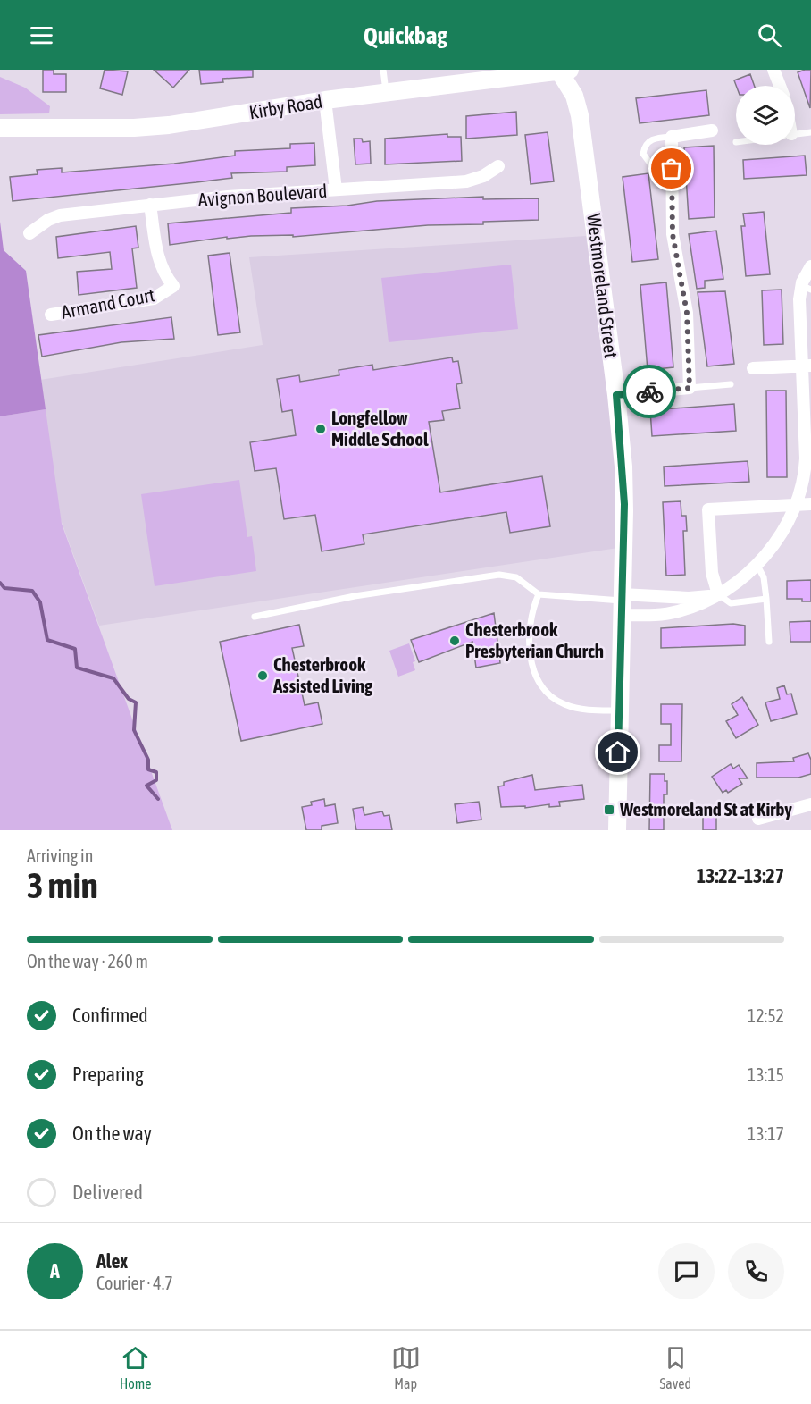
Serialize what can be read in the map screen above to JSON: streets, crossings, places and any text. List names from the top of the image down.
{
  "streets": {
    "main road": ["Kirby Road", "Westmoreland Street"],
    "street": ["Avignon Boulevard", "Armand Court"]
  },
  "crossings": [
    ["Kirby Road", "Westmoreland Street"],
    ["Avignon Boulevard", "Armand Court"]
  ],
  "places": {
    "other": ["Longfellow Middle School", "Chesterbrook Presbyterian Church", "Chesterbrook Assisted Living"],
    "transit": ["Westmoreland St at Kirby"]
  },
  "page": {
    "header": "Quickbag",
    "heading": ["3 min", "Arriving in", "13:22–13:27"],
    "panel": ["Alex", "Courier · 4.7"],
    "bar": "On the way · 260 m",
    "list": [
      ["Confirmed", "12:52"],
      ["Preparing", "13:15"],
      ["On the way", "13:17"],
      "Delivered"
    ],
    "round": "A",
    "tabs": ["Home", "Map", "Saved"]
  }
}
